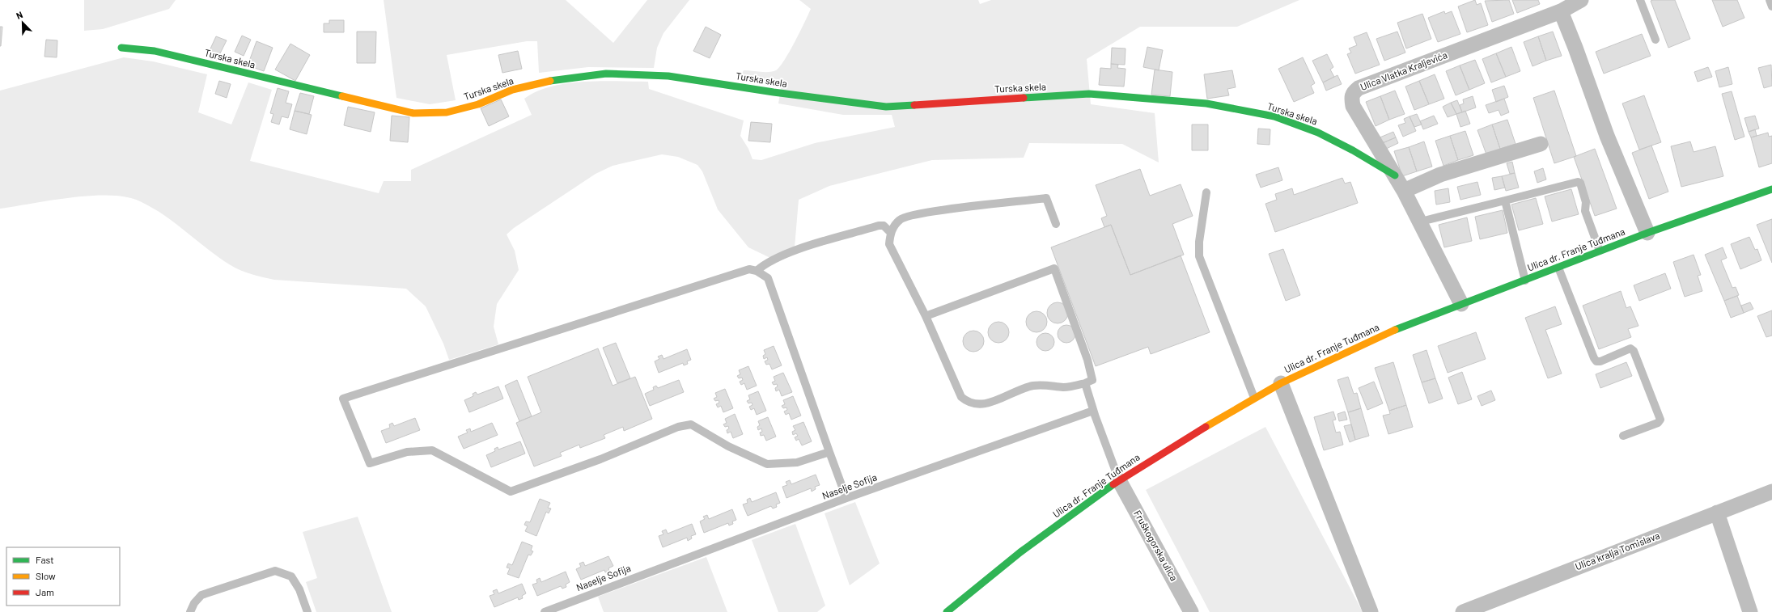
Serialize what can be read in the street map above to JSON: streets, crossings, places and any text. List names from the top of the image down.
{
  "streets": {
    "street": [
      "Turska skela",
      "Ulica Vlatka Kraljevića",
      "Ulica dr. Franje Tuđmana",
      "Fruškogorska ulica",
      "Ulica kralja Tomislava"
    ],
    "lane": ["Naselje Sofija"]
  },
  "crossings": [
    ["Turska skela", "Ulica Vlatka Kraljevića"],
    ["Ulica Vlatka Kraljevića", "Ulica dr. Franje Tuđmana"],
    ["Ulica dr. Franje Tuđmana", "Fruškogorska ulica"]
  ],
  "legend": ["Fast", "Slow", "Jam"],
  "north": "top left"
}
